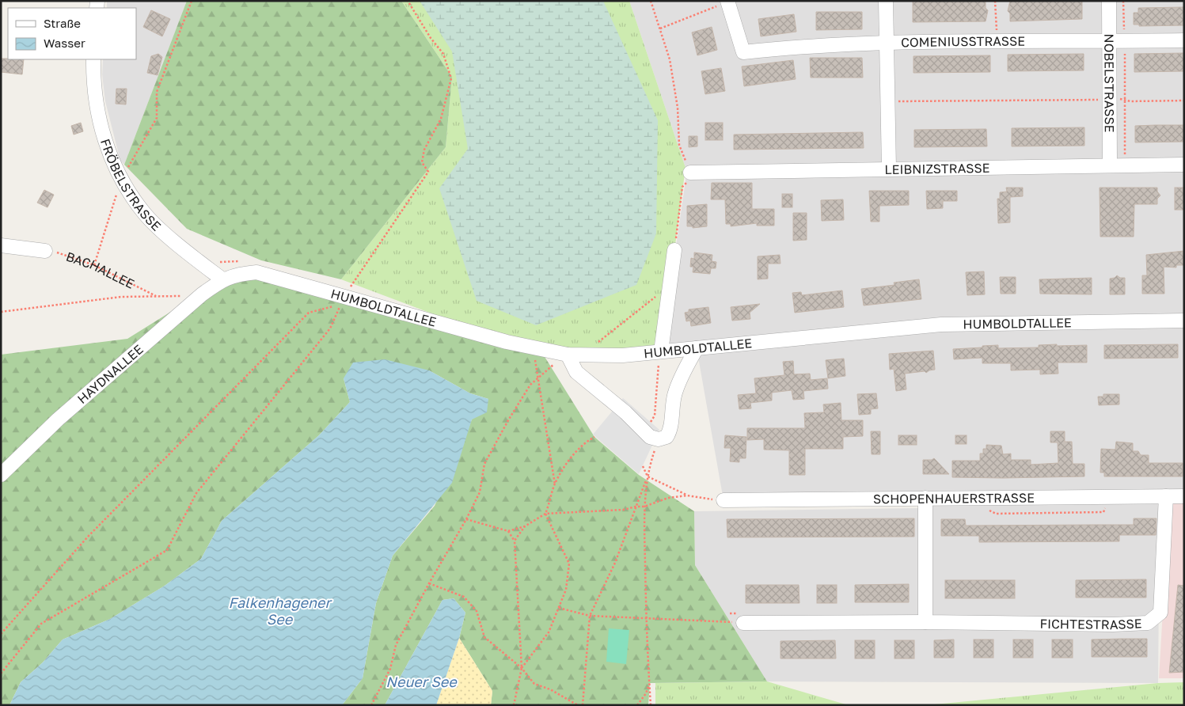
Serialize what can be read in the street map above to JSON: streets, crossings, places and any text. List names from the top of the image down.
{
  "streets": {
    "street": [
      "COMENIUSSTRASSE",
      "NOBELSTRASSE",
      "LEIBNIZSTRASSE",
      "FRÖBELSTRASSE",
      "HUMBOLDTALLEE",
      "HAYDNALLEE",
      "SCHOPENHAUERSTRASSE",
      "FICHTESTRASSE"
    ],
    "path": ["BACHALLEE"]
  },
  "crossings": [
    ["COMENIUSSTRASSE", "NOBELSTRASSE"],
    ["NOBELSTRASSE", "LEIBNIZSTRASSE"],
    ["FRÖBELSTRASSE", "HUMBOLDTALLEE"],
    ["FRÖBELSTRASSE", "HAYDNALLEE"],
    ["BACHALLEE", "HAYDNALLEE"],
    ["HUMBOLDTALLEE", "HAYDNALLEE"],
    ["SCHOPENHAUERSTRASSE", "FICHTESTRASSE"]
  ],
  "water": ["Falkenhagener See", "Neuer See"],
  "legend": ["Straße", "Wasser"]
}
